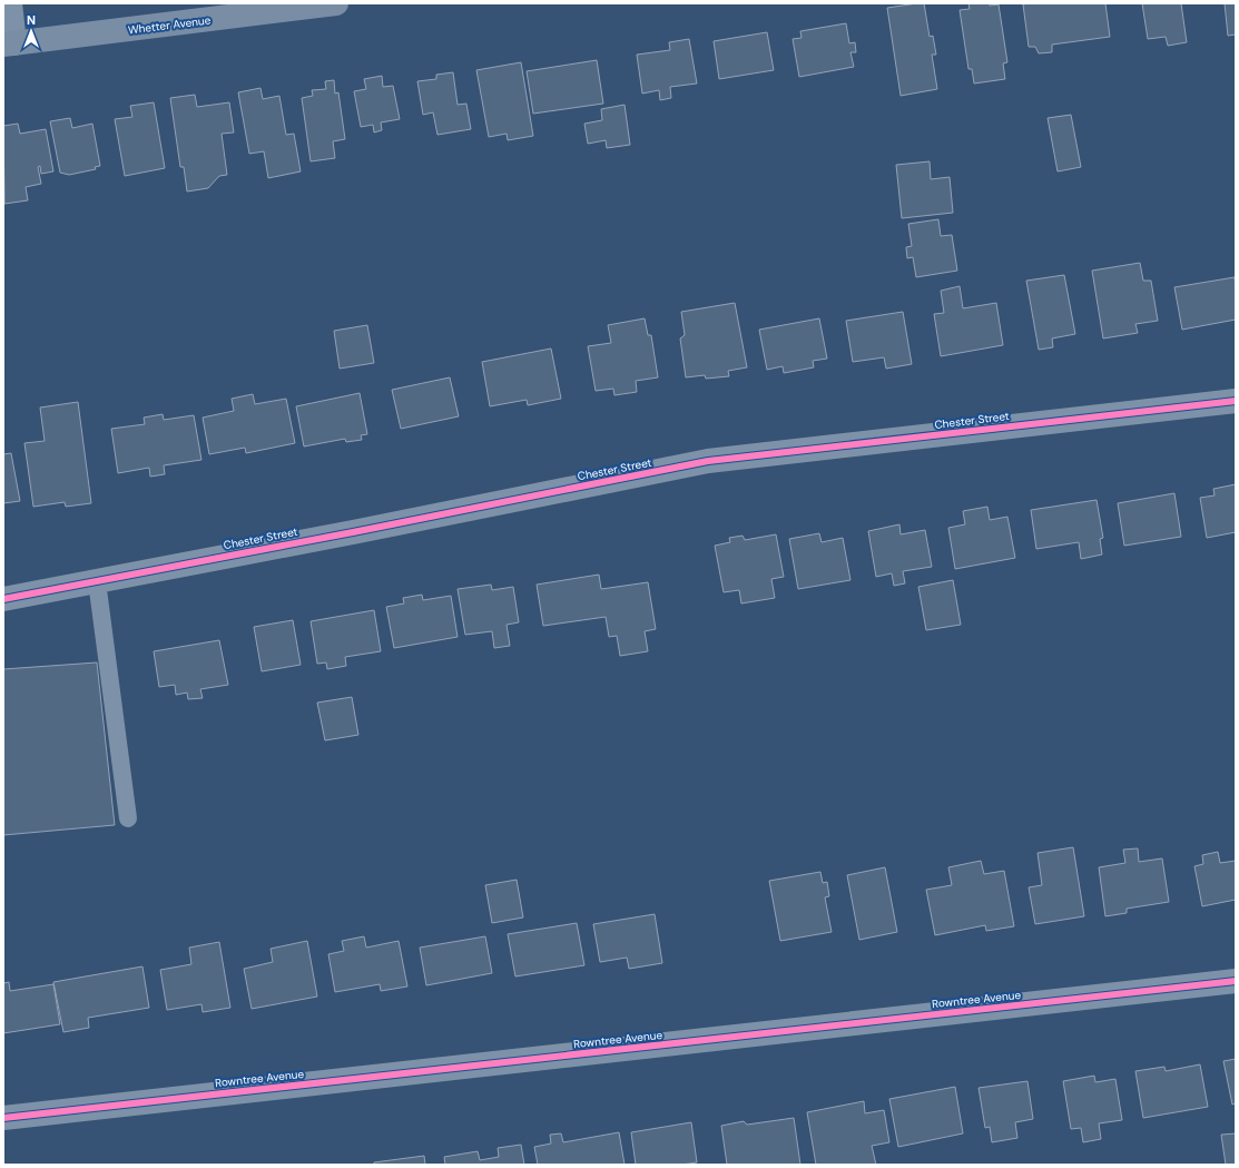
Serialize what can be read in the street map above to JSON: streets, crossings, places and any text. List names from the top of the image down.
{
  "streets": {
    "street": ["Whetter Avenue", "Chester Street", "Rowntree Avenue"]
  },
  "north": "top"
}
